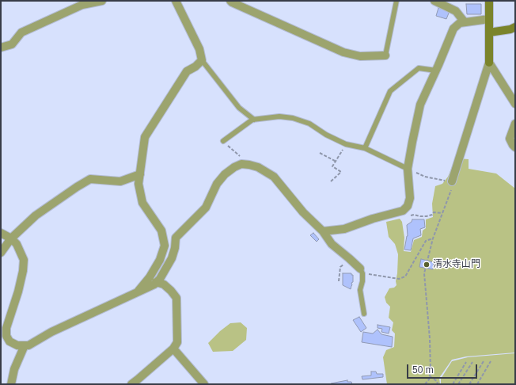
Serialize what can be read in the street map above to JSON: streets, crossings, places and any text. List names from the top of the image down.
{
  "places": ["清水寺山門"],
  "scale_bar": "50 m"
}
